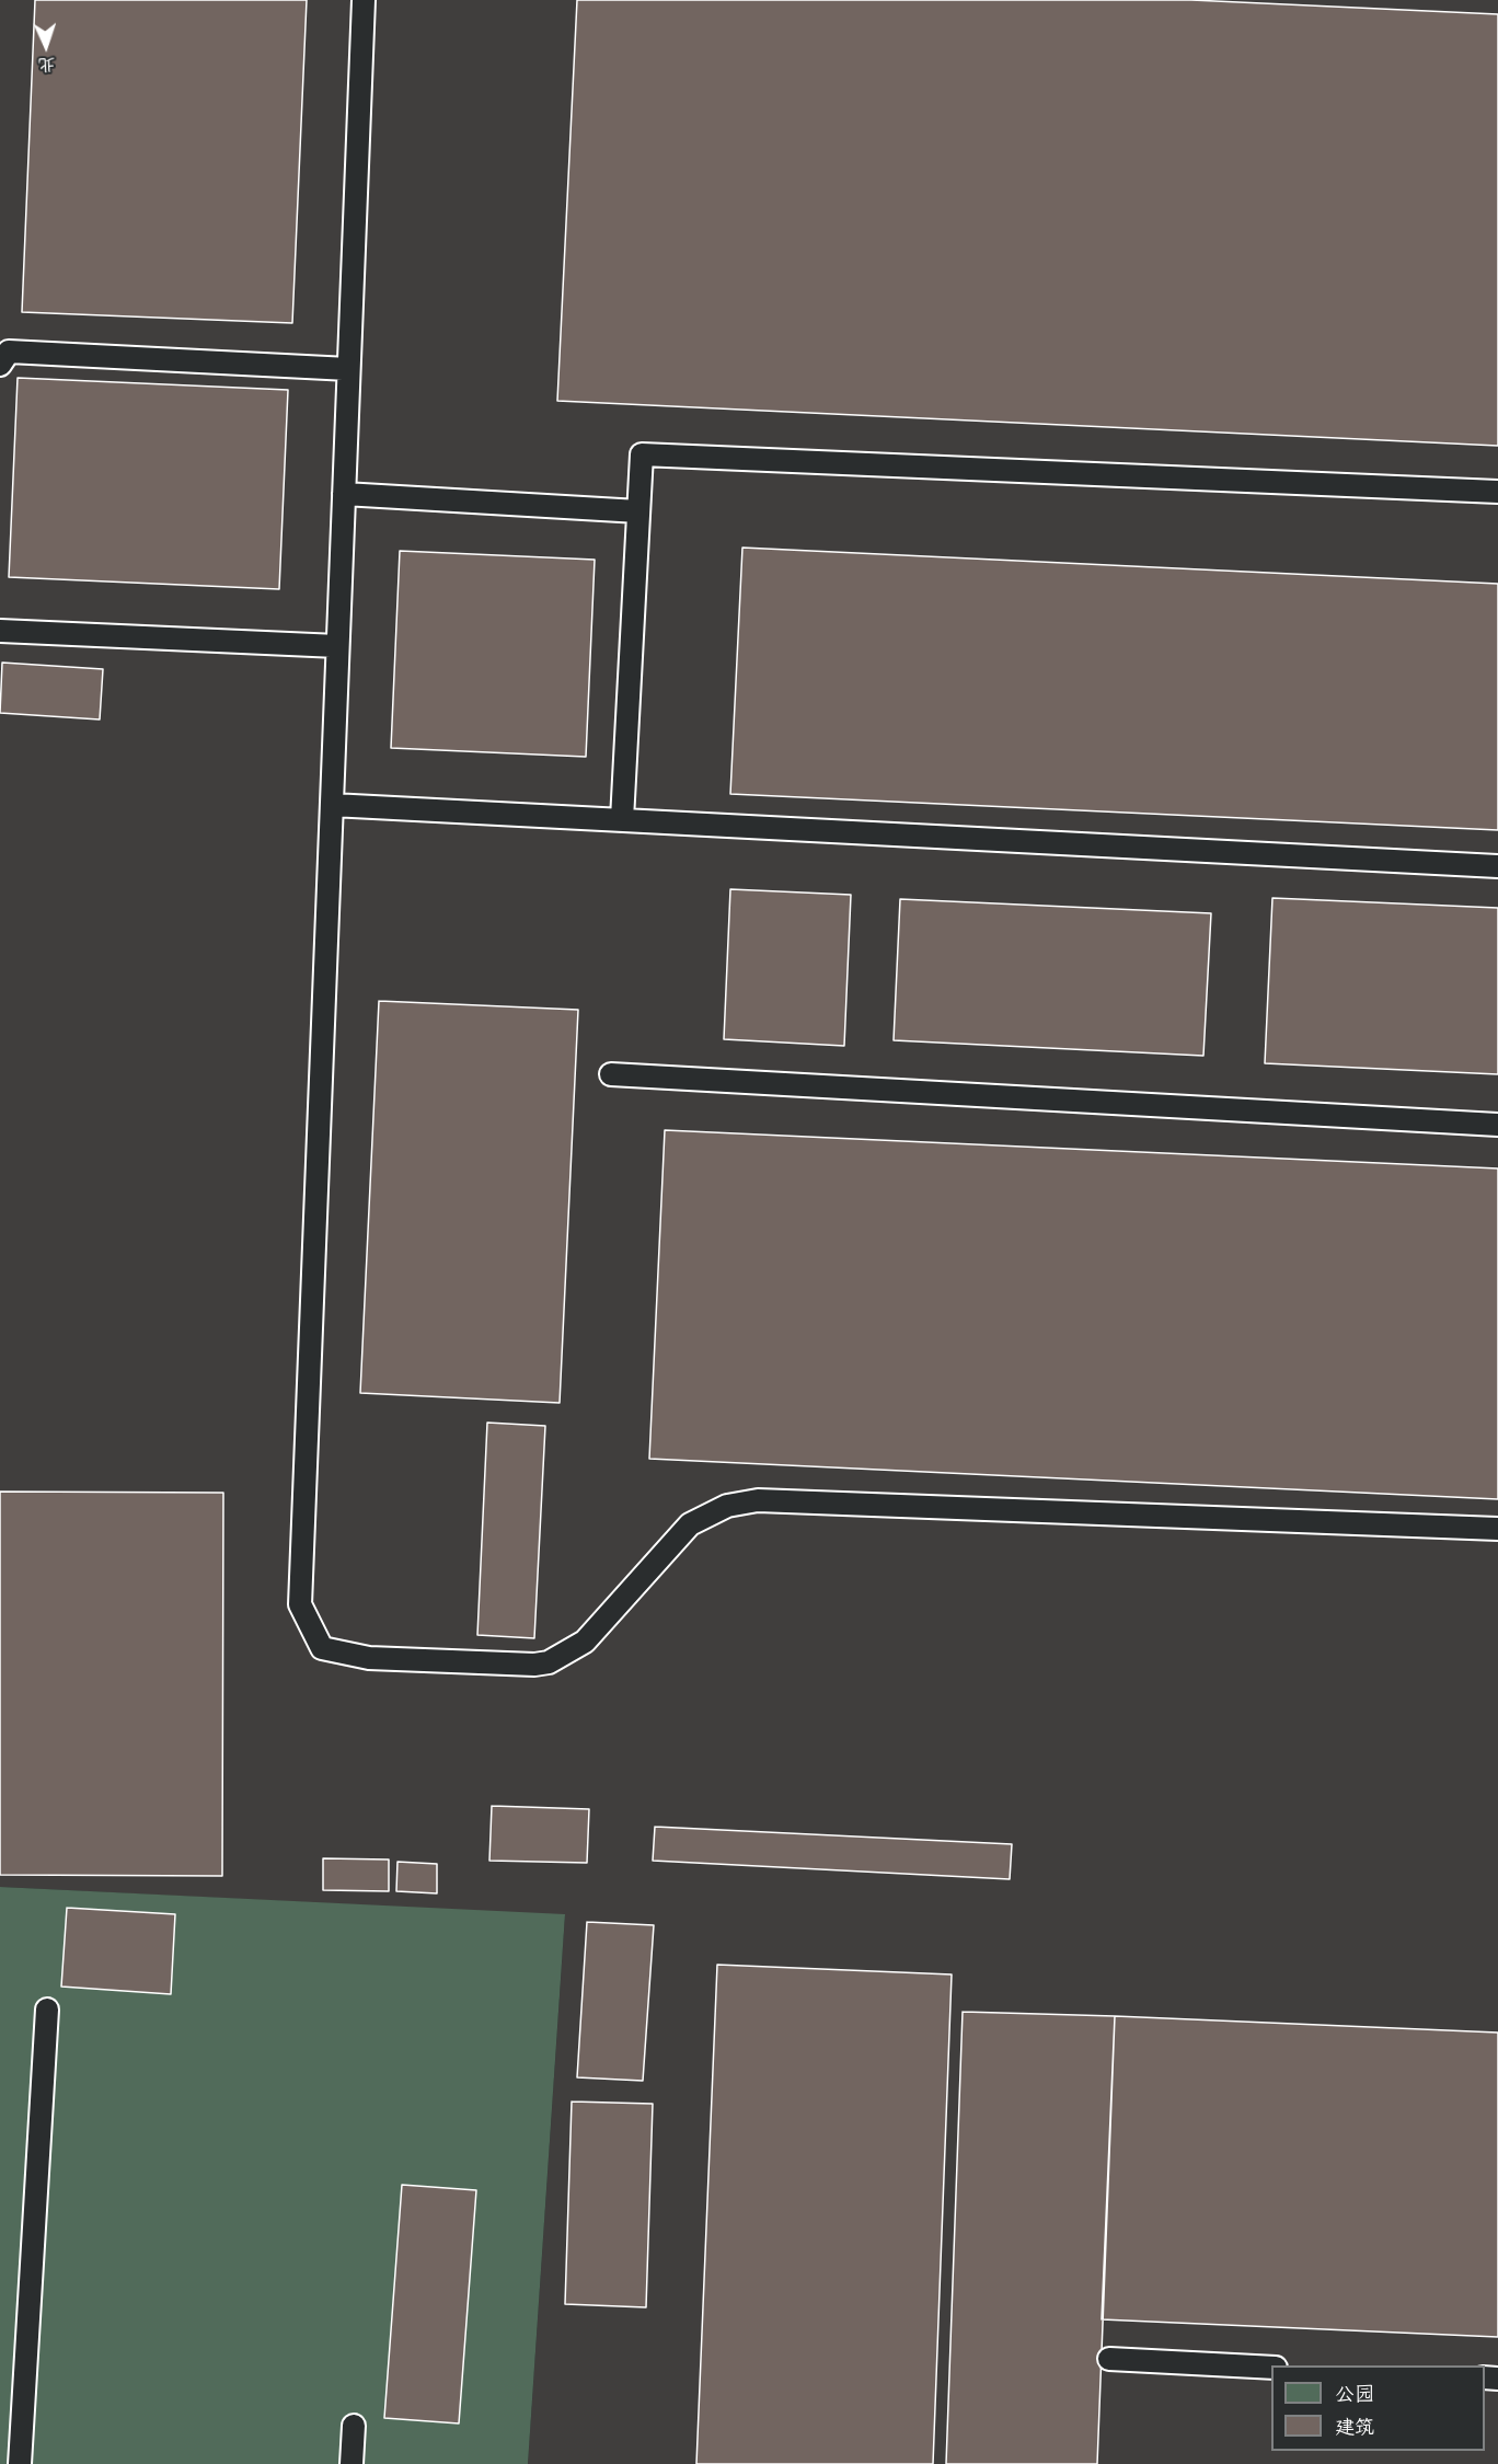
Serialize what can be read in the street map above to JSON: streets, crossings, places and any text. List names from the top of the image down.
{
  "legend": ["公园", "建筑"],
  "north": "bottom"
}
